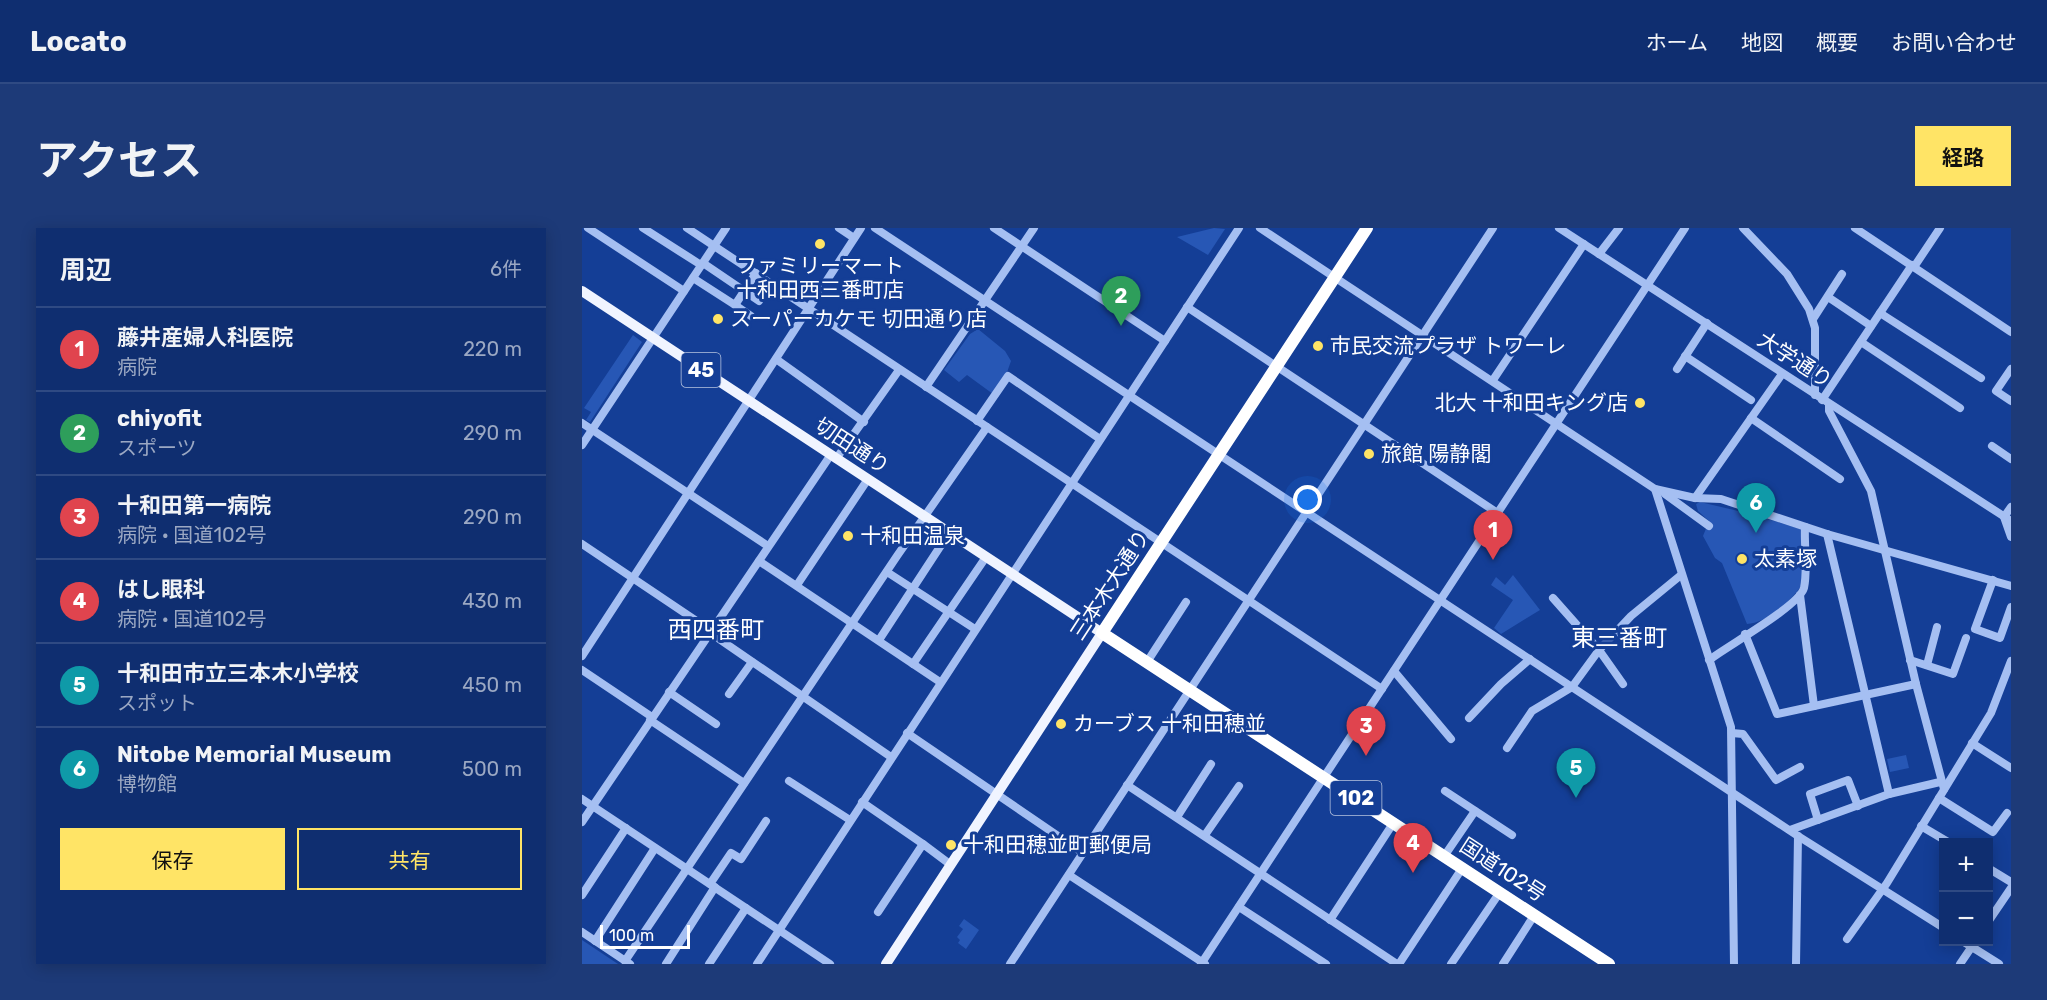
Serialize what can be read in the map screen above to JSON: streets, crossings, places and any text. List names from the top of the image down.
{
  "streets": {
    "highway": ["三本木大通り", "102", "国道102号"],
    "main road": ["45", "切田通り"],
    "street": ["大学通り"]
  },
  "crossings": [
    ["切田通り", "三本木大通り"],
    ["切田通り", "国道102号"],
    ["三本木大通り", "国道102号"]
  ],
  "districts": ["西四番町", "東三番町"],
  "places": [
    "ファミリーマート 十和田西三番町店",
    "スーパーカケモ 切田通り店",
    "市民交流プラザ トワーレ",
    "北大 十和田キング店",
    "旅館 陽静閣",
    "十和田温泉",
    "太素塚",
    "カーブス 十和田穂並",
    "十和田穂並町郵便局"
  ],
  "scale_bar": "100 m",
  "page": {
    "header": "Locato",
    "nav": [
      "ホーム",
      "地図",
      "概要",
      "お問い合わせ"
    ],
    "title": "アクセス",
    "buttons": [
      "経路",
      ["保存", "共有"]
    ],
    "heading": ["周辺", "6件"],
    "pins": [
      "2",
      "6",
      "1",
      "3",
      "5",
      "4"
    ],
    "list": [
      {
        "mark": "1",
        "name": "藤井産婦人科医院",
        "note": "病院",
        "value": "220 m"
      },
      {
        "mark": "2",
        "name": "chiyofit",
        "note": "スポーツ",
        "value": "290 m"
      },
      {
        "mark": "3",
        "name": "十和田第一病院",
        "note": "病院 · 国道102号",
        "value": "290 m"
      },
      {
        "mark": "4",
        "name": "はし眼科",
        "note": "病院 · 国道102号",
        "value": "430 m"
      },
      {
        "mark": "5",
        "name": "十和田市立三本木小学校",
        "note": "スポット",
        "value": "450 m"
      },
      {
        "mark": "6",
        "name": "Nitobe Memorial Museum",
        "note": "博物館",
        "value": "500 m"
      }
    ],
    "map_buttons": ["+", "−"],
    "scale": "100 m"
  }
}
